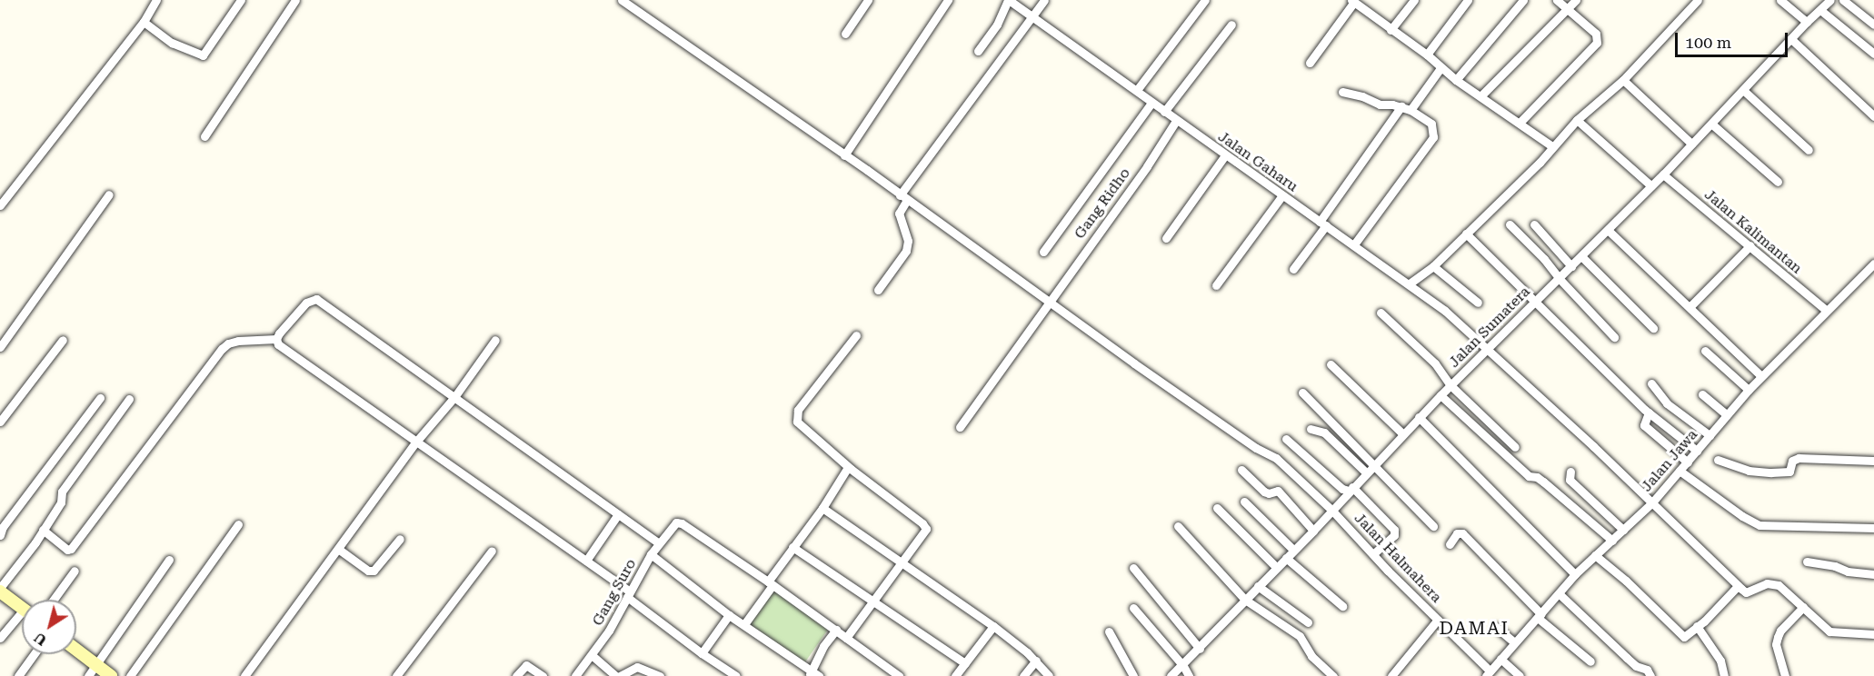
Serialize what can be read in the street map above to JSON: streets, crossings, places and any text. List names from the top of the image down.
{
  "streets": {
    "street": [
      "Jalan Gaharu",
      "Gang Ridho",
      "Jalan Kalimantan",
      "Jalan Sumatera",
      "Jalan Jawa",
      "Jalan Halmahera",
      "Gang Suro"
    ]
  },
  "crossings": [
    ["Jalan Gaharu", "Gang Ridho"],
    ["Jalan Gaharu", "Jalan Sumatera"],
    ["Jalan Gaharu", "Jalan Jawa"],
    ["Gang Ridho", "Jalan Halmahera"],
    ["Jalan Kalimantan", "Jalan Sumatera"],
    ["Jalan Kalimantan", "Jalan Jawa"],
    ["Jalan Sumatera", "Jalan Halmahera"],
    ["Jalan Jawa", "Jalan Halmahera"]
  ],
  "districts": ["DAMAI"],
  "scale_bar": "100 m",
  "north": "bottom left"
}
